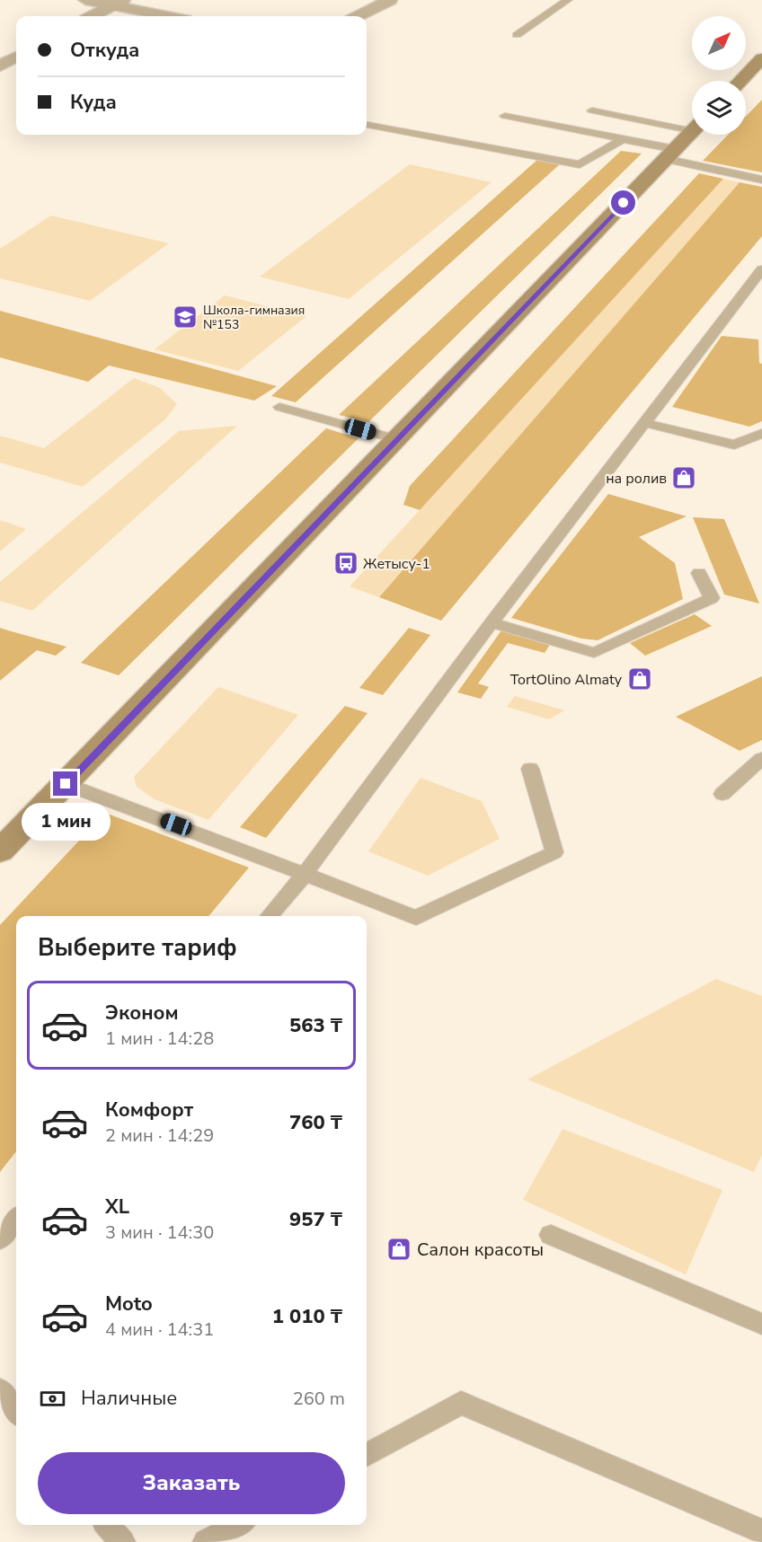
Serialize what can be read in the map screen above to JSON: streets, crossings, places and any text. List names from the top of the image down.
{
  "places": {
    "school or university": ["Школа-гимназия №153"],
    "shop": ["на ролив", "TortOlino Almaty", "Салон красоты"],
    "bus stop": ["Жетысу-1"]
  },
  "north": "top right",
  "page": {
    "banner": ["Откуда", "Куда"],
    "bubble": "1 мин",
    "heading": "Выберите тариф",
    "list": [
      {
        "name": "Эконом",
        "note": "1 мин · 14:28",
        "value": "563 ₸"
      },
      {
        "name": "Комфорт",
        "note": "2 мин · 14:29",
        "value": "760 ₸"
      },
      {
        "name": "XL",
        "note": "3 мин · 14:30",
        "value": "957 ₸"
      },
      {
        "name": "Moto",
        "note": "4 мин · 14:31",
        "value": "1 010 ₸"
      }
    ],
    "pay": ["Наличные", "260 m"],
    "buttons": "Заказать"
  }
}
